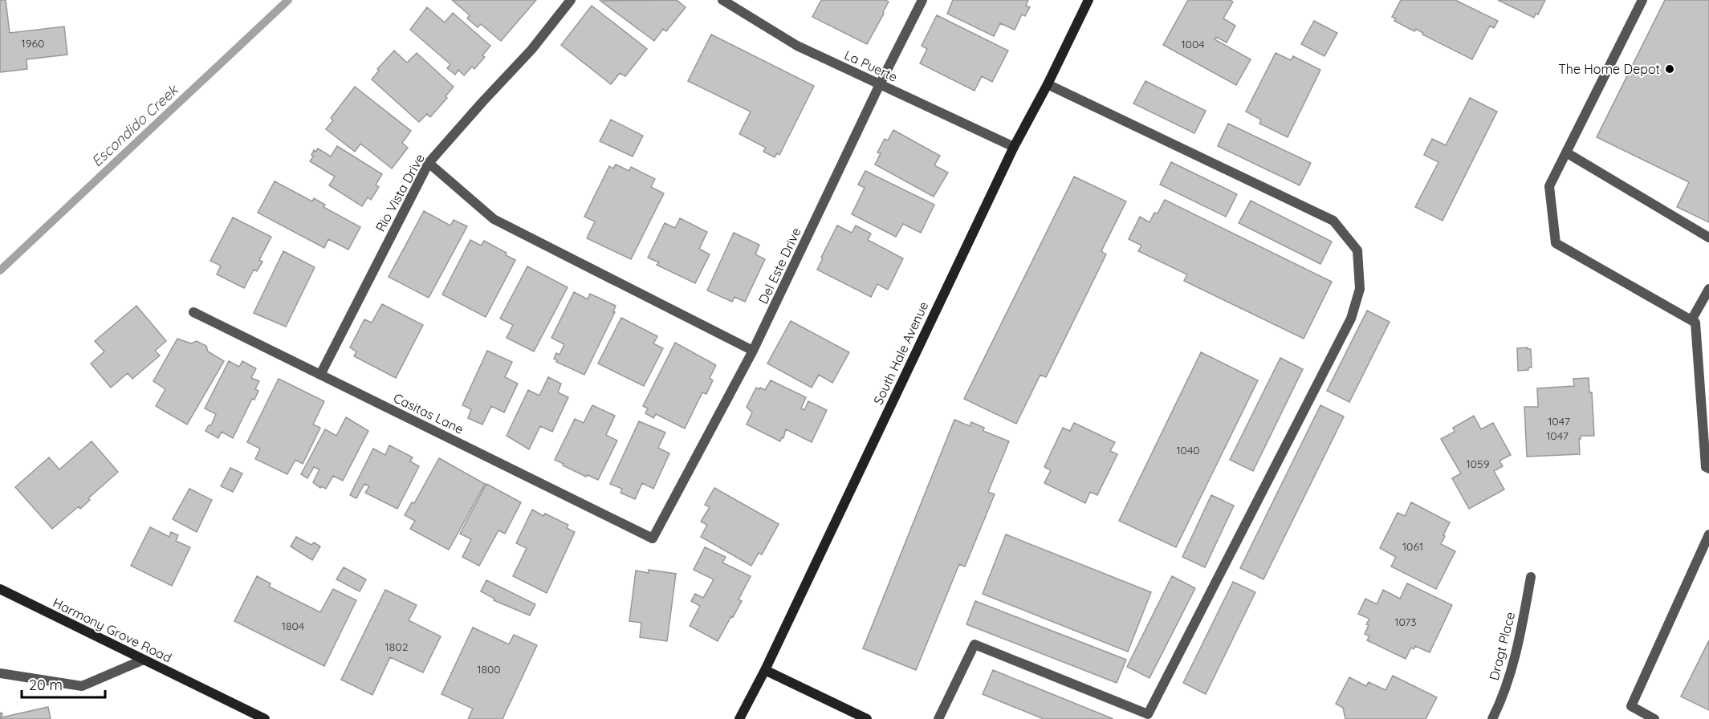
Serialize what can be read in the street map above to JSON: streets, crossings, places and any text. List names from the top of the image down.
{
  "streets": {
    "street": [
      "La Puerte",
      "Rio Vista Drive",
      "Del Este Drive",
      "South Hale Avenue",
      "Casitas Lane",
      "Harmony Grove Road",
      "Dragt Place"
    ]
  },
  "crossings": [
    ["La Puerte", "Del Este Drive"],
    ["La Puerte", "South Hale Avenue"],
    ["Rio Vista Drive", "Casitas Lane"],
    ["Del Este Drive", "Casitas Lane"]
  ],
  "water": ["Escondido Creek"],
  "places": ["The Home Depot"],
  "house_numbers": [
    "1960",
    "1004",
    "1047",
    "1047",
    "1040",
    "1059",
    "1061",
    "1073",
    "1804",
    "1802",
    "1800"
  ],
  "scale_bar": "20 m"
}
